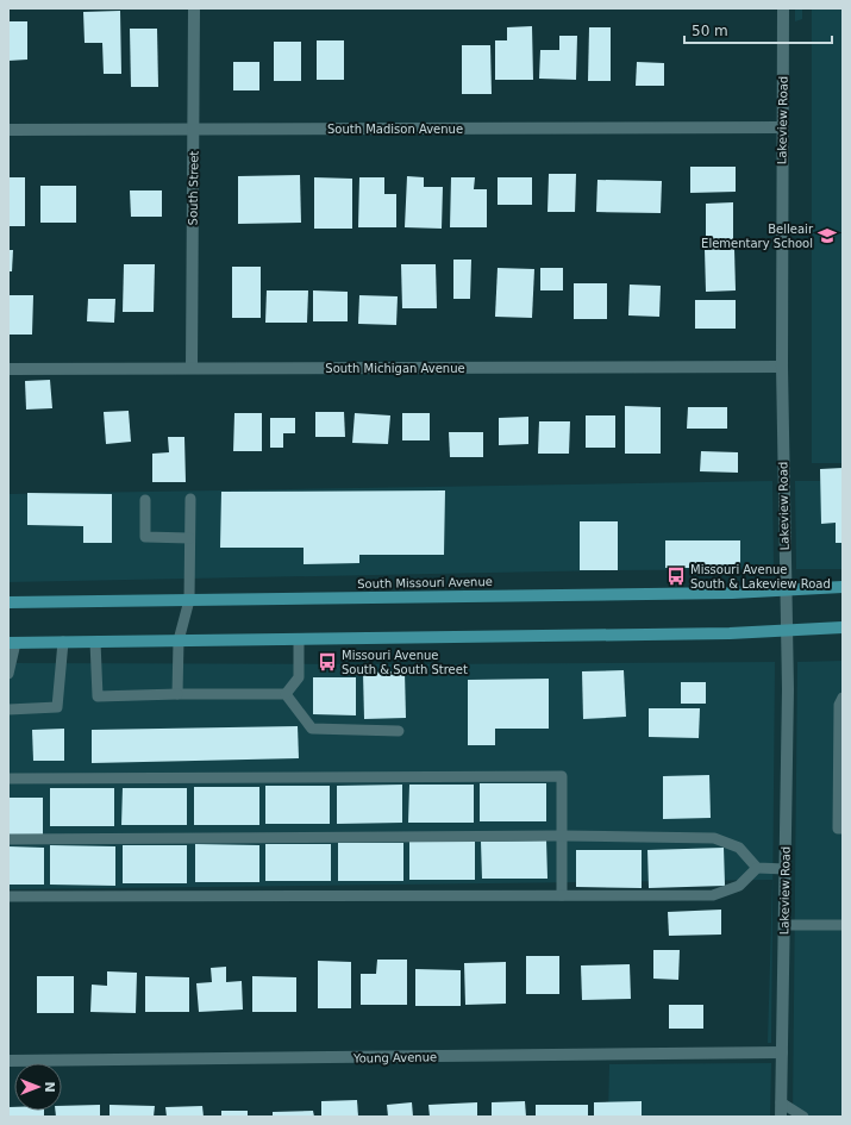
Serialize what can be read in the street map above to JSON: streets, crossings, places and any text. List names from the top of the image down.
{
  "streets": {
    "main road": ["South Missouri Avenue"],
    "street": [
      "Lakeview Road",
      "South Madison Avenue",
      "South Street",
      "South Michigan Avenue",
      "Young Avenue"
    ]
  },
  "crossings": [
    ["Lakeview Road", "South Madison Avenue"],
    ["Lakeview Road", "South Michigan Avenue"],
    ["Lakeview Road", "South Missouri Avenue"],
    ["Lakeview Road", "Young Avenue"],
    ["South Madison Avenue", "South Street"],
    ["South Street", "South Michigan Avenue"]
  ],
  "places": {
    "school or university": ["Belleair Elementary School"],
    "bus stop": ["Missouri Avenue South & Lakeview Road", "Missouri Avenue South & South Street"]
  },
  "scale_bar": "50 m",
  "north": "right"
}
